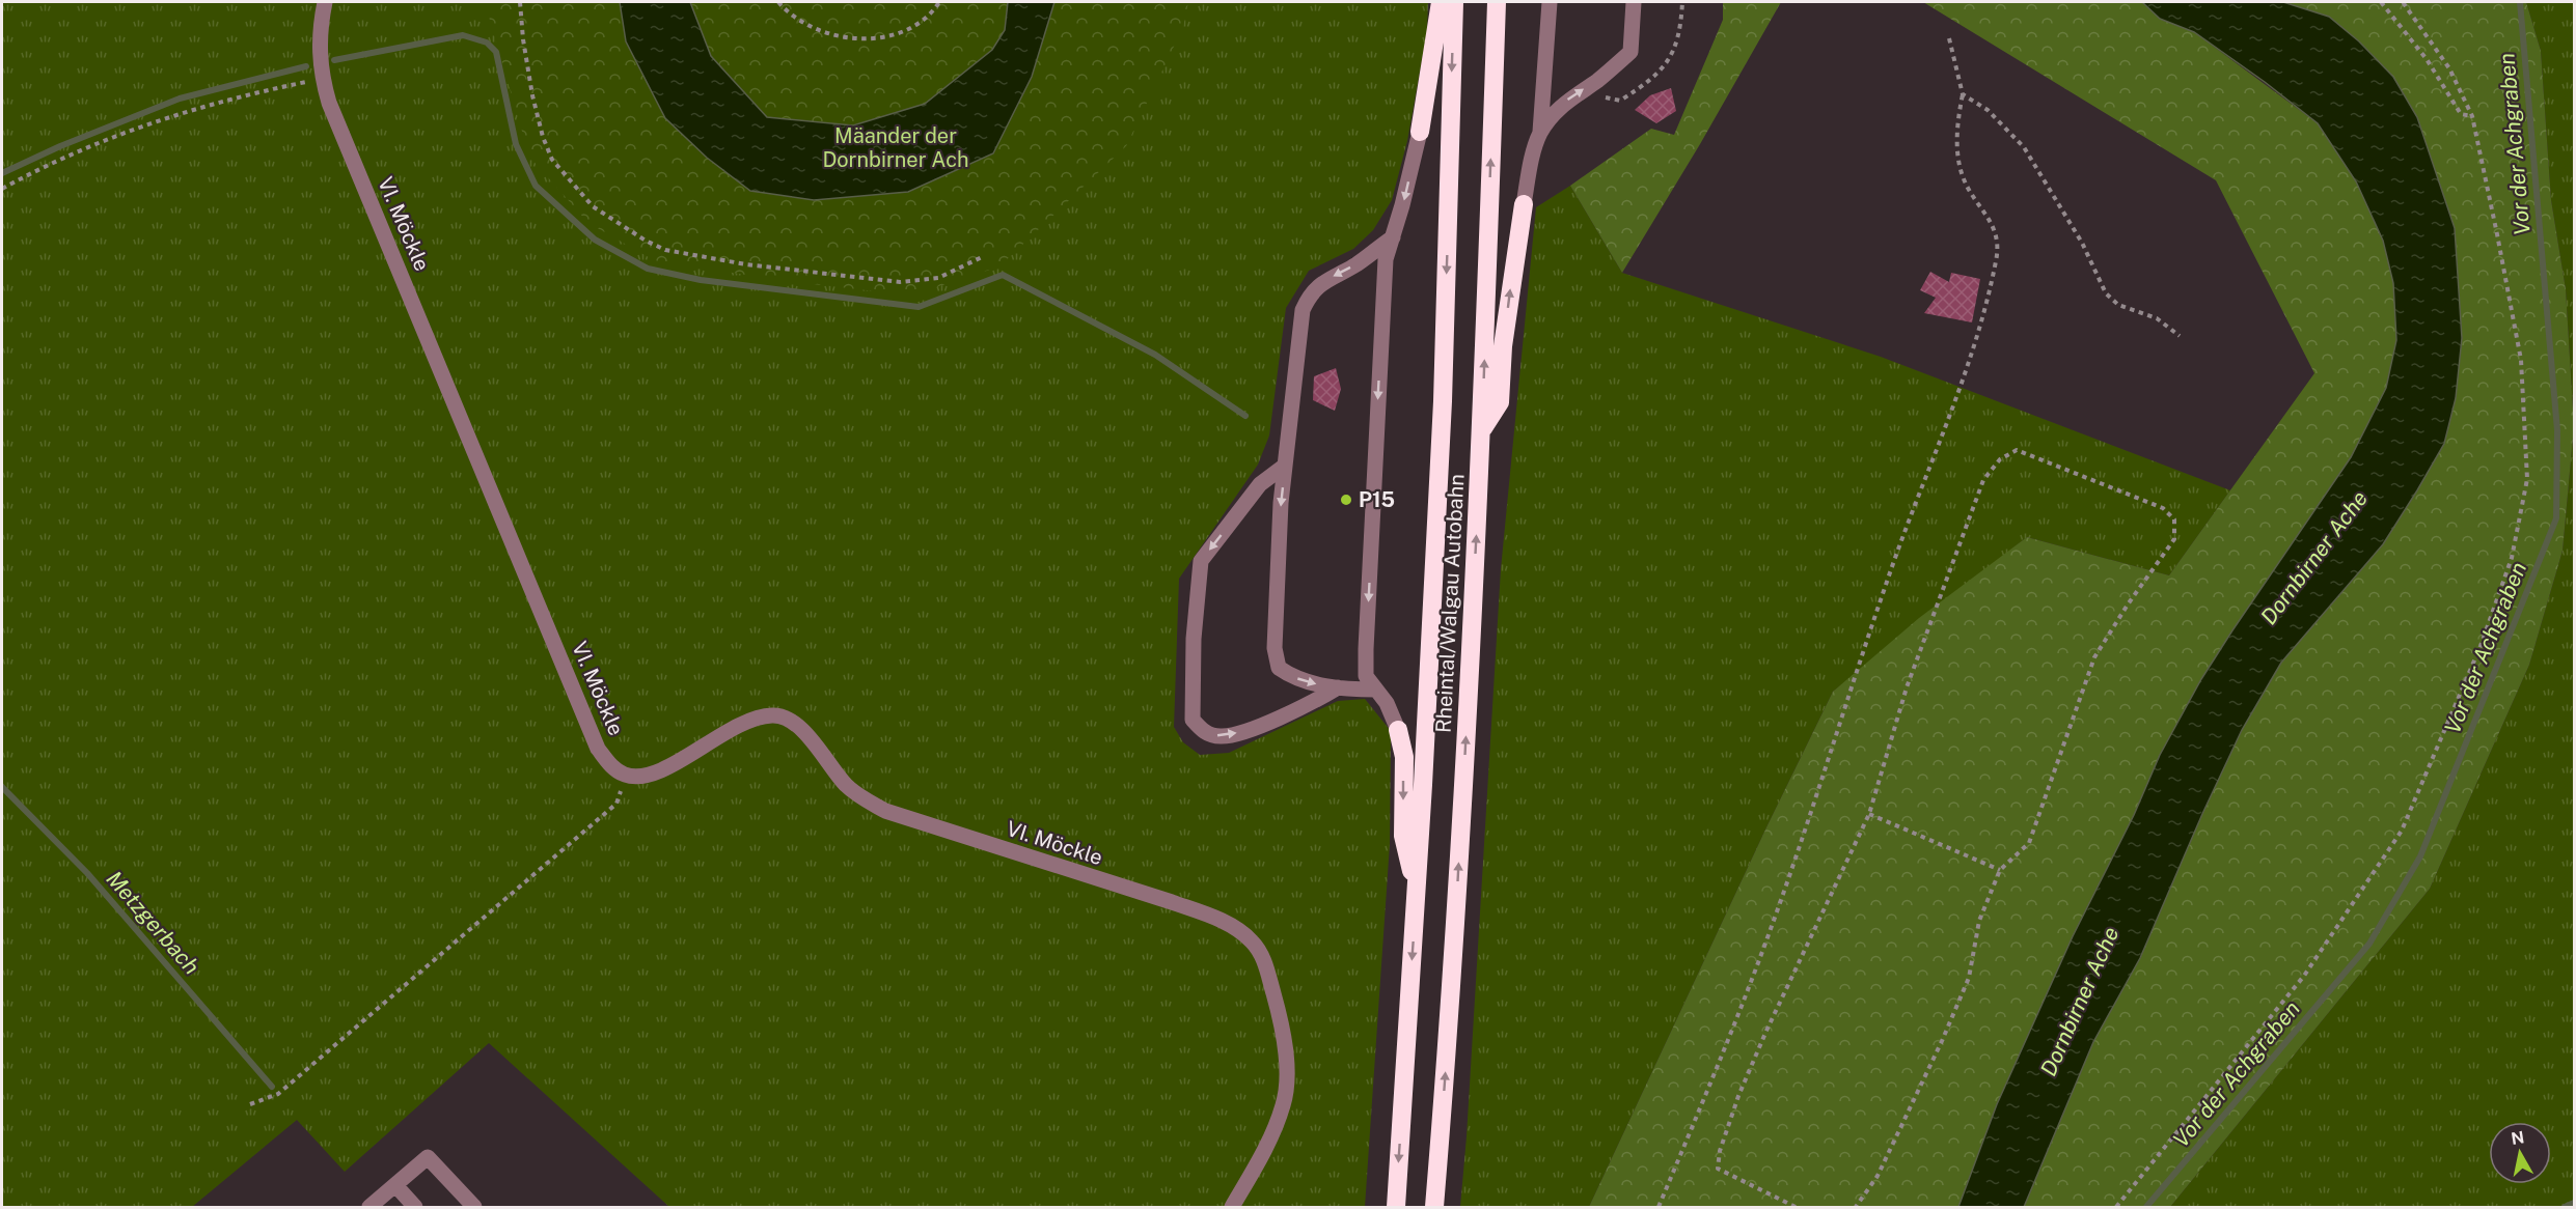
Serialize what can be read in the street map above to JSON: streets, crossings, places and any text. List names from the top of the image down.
{
  "streets": {
    "highway": ["Rheintal/Walgau Autobahn"],
    "street": ["VI. Möckle"]
  },
  "water": ["Vor der Achgraben", "Dornbirner Ache", "Metzgerbach"],
  "parks": ["Mäander der Dornbirner Ach"],
  "places": ["P15"],
  "north": "top"
}
